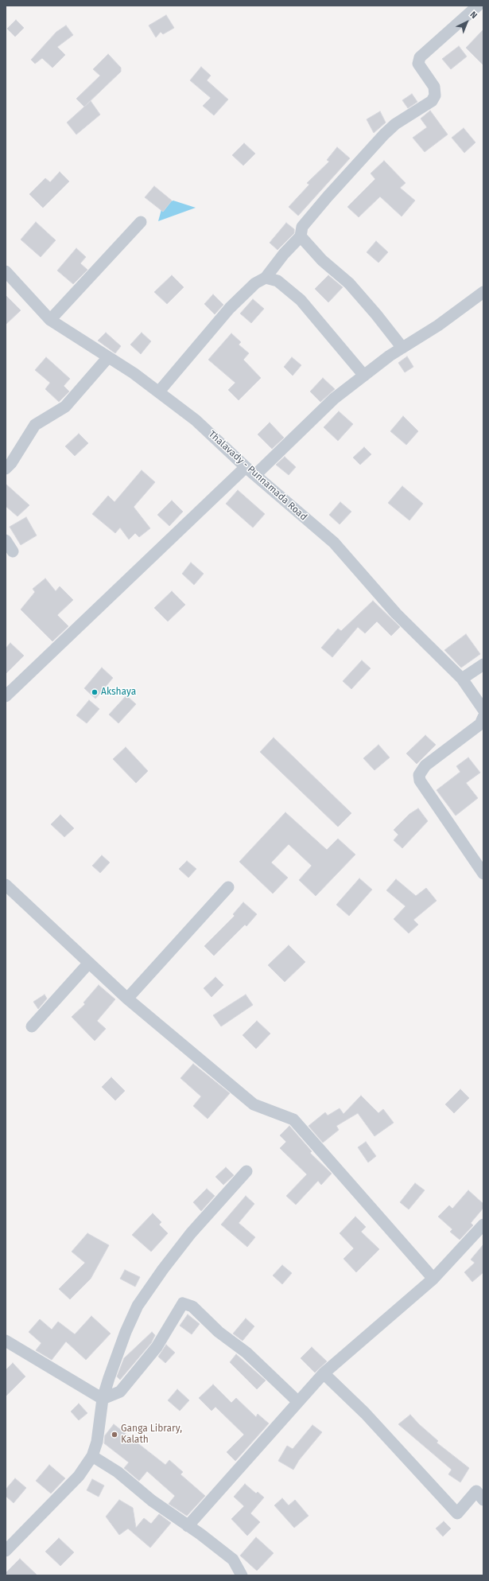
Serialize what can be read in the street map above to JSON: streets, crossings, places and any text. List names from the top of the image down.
{
  "streets": {
    "street": ["Thalavady - Punnamada Road"]
  },
  "places": ["Akshaya", "Ganga Library, Kalath"],
  "north": "top right"
}
